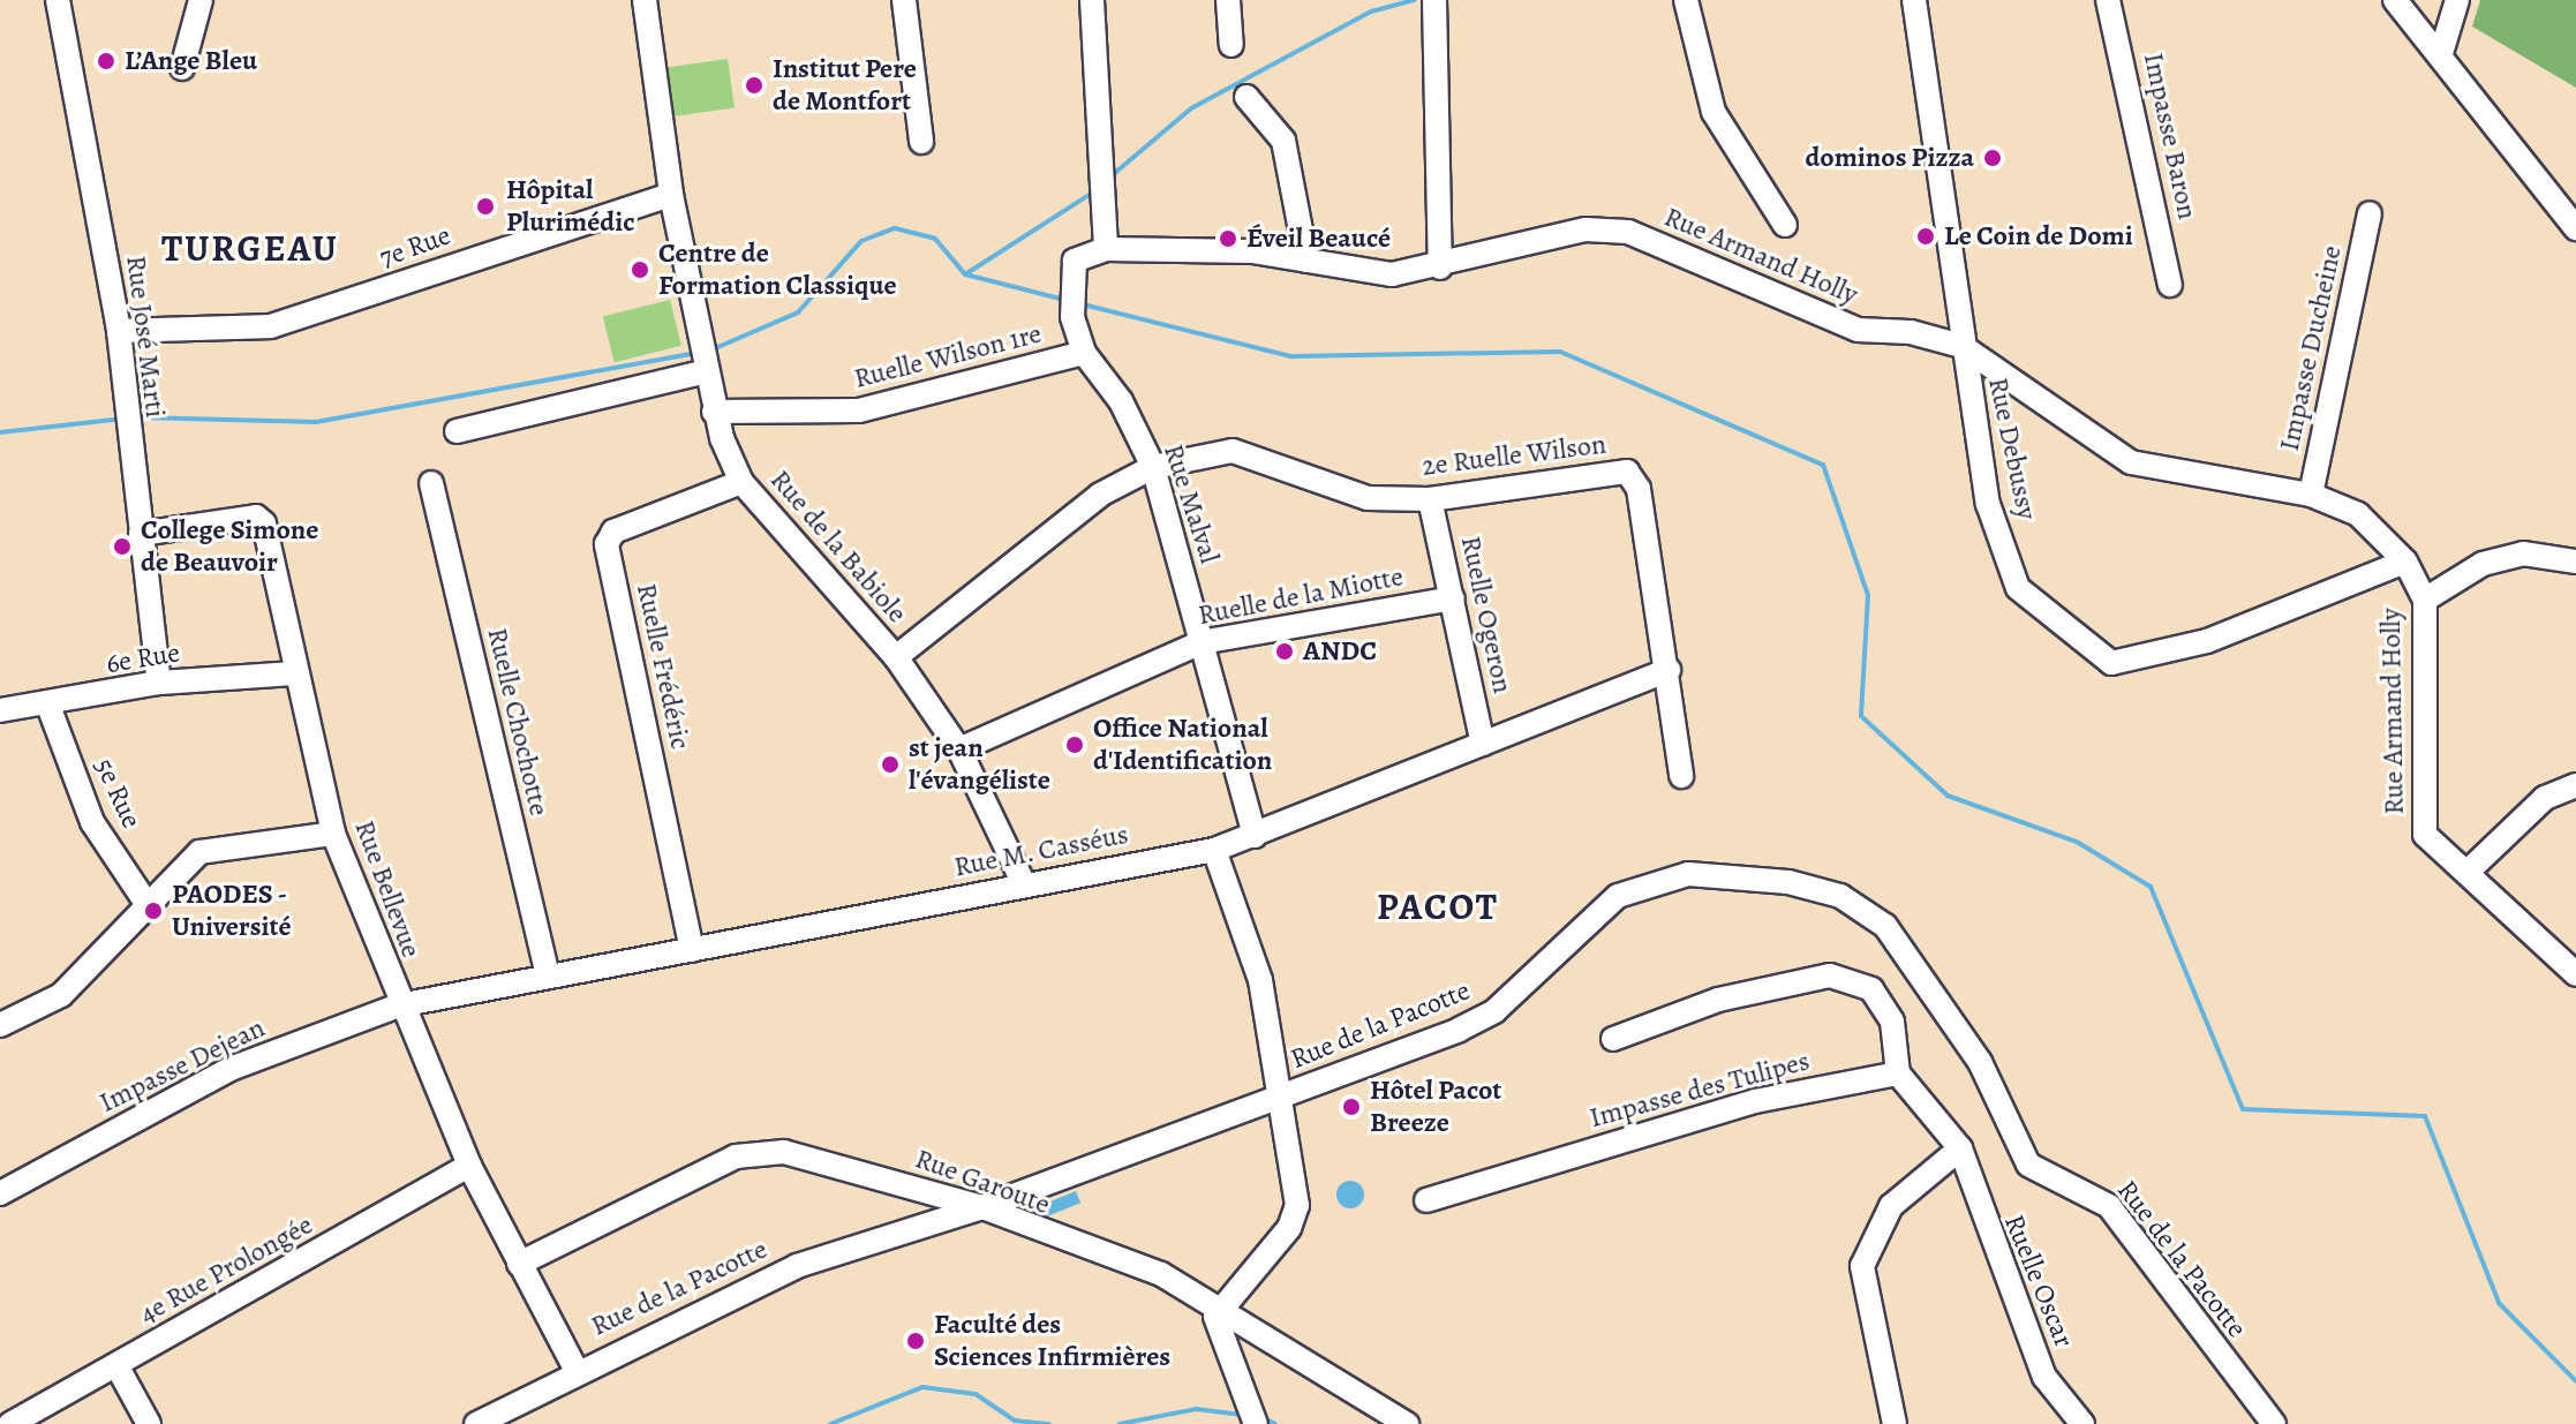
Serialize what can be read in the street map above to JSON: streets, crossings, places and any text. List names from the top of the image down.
{
  "streets": {
    "street": [
      "Impasse Baron",
      "7e Rue",
      "Rue Armand Holly",
      "Rue José Marti",
      "Impasse Ducheine",
      "Ruelle Wilson 1re",
      "Rue Debussy",
      "2e Ruelle Wilson",
      "Rue Malval",
      "Rue de la Babiole",
      "Ruelle de la Miotte",
      "Ruelle Ogeron",
      "6e Rue",
      "Ruelle Frédéric",
      "Ruelle Chochotte",
      "5e Rue",
      "Rue M. Casséus",
      "Rue Bellevue",
      "Rue de la Pacotte",
      "Impasse Dejean",
      "Impasse des Tulipes",
      "Rue Garoute",
      "4e Rue Prolongée",
      "Ruelle Oscar"
    ]
  },
  "crossings": [
    ["7e Rue", "Rue José Marti"],
    ["7e Rue", "Rue de la Babiole"],
    ["Rue Armand Holly", "Impasse Ducheine"],
    ["Rue Armand Holly", "Rue Debussy"],
    ["Rue Armand Holly", "Rue Malval"],
    ["Rue José Marti", "6e Rue"],
    ["Rue José Marti", "Rue Bellevue"],
    ["Ruelle Wilson 1re", "Rue Malval"],
    ["Ruelle Wilson 1re", "Rue de la Babiole"],
    ["2e Ruelle Wilson", "Rue Malval"],
    ["2e Ruelle Wilson", "Rue de la Babiole"],
    ["2e Ruelle Wilson", "Ruelle Ogeron"],
    ["2e Ruelle Wilson", "Rue M. Casséus"],
    ["Rue Malval", "Ruelle de la Miotte"],
    ["Rue Malval", "Rue M. Casséus"],
    ["Rue de la Babiole", "Ruelle de la Miotte"],
    ["Rue de la Babiole", "Ruelle Frédéric"],
    ["Rue de la Babiole", "Rue M. Casséus"],
    ["Ruelle de la Miotte", "Ruelle Ogeron"],
    ["Ruelle Ogeron", "Rue M. Casséus"],
    ["6e Rue", "5e Rue"],
    ["6e Rue", "Rue Bellevue"],
    ["Ruelle Frédéric", "Rue M. Casséus"],
    ["Ruelle Chochotte", "Rue M. Casséus"],
    ["Rue M. Casséus", "Rue Bellevue"],
    ["Rue M. Casséus", "Impasse Dejean"],
    ["Rue Bellevue", "Rue de la Pacotte"],
    ["Rue Bellevue", "Impasse Dejean"],
    ["Rue Bellevue", "Rue Garoute"],
    ["Rue Bellevue", "4e Rue Prolongée"],
    ["Rue de la Pacotte", "Rue Garoute"]
  ],
  "districts": ["TURGEAU", "PACOT"],
  "places": [
    "L’Ange Bleu",
    "Institut Pere de Montfort",
    "dominos Pizza",
    "Hôpital Plurimédic",
    "Le Coin de Domi",
    "Éveil Beaucé",
    "Centre de Formation Classique",
    "College Simone de Beauvoir",
    "ANDC",
    "Office National d'Identification",
    "st jean l'évangéliste",
    "PAODES - Université",
    "Hôtel Pacot Breeze",
    "Faculté des Sciences Infirmières"
  ]
}
